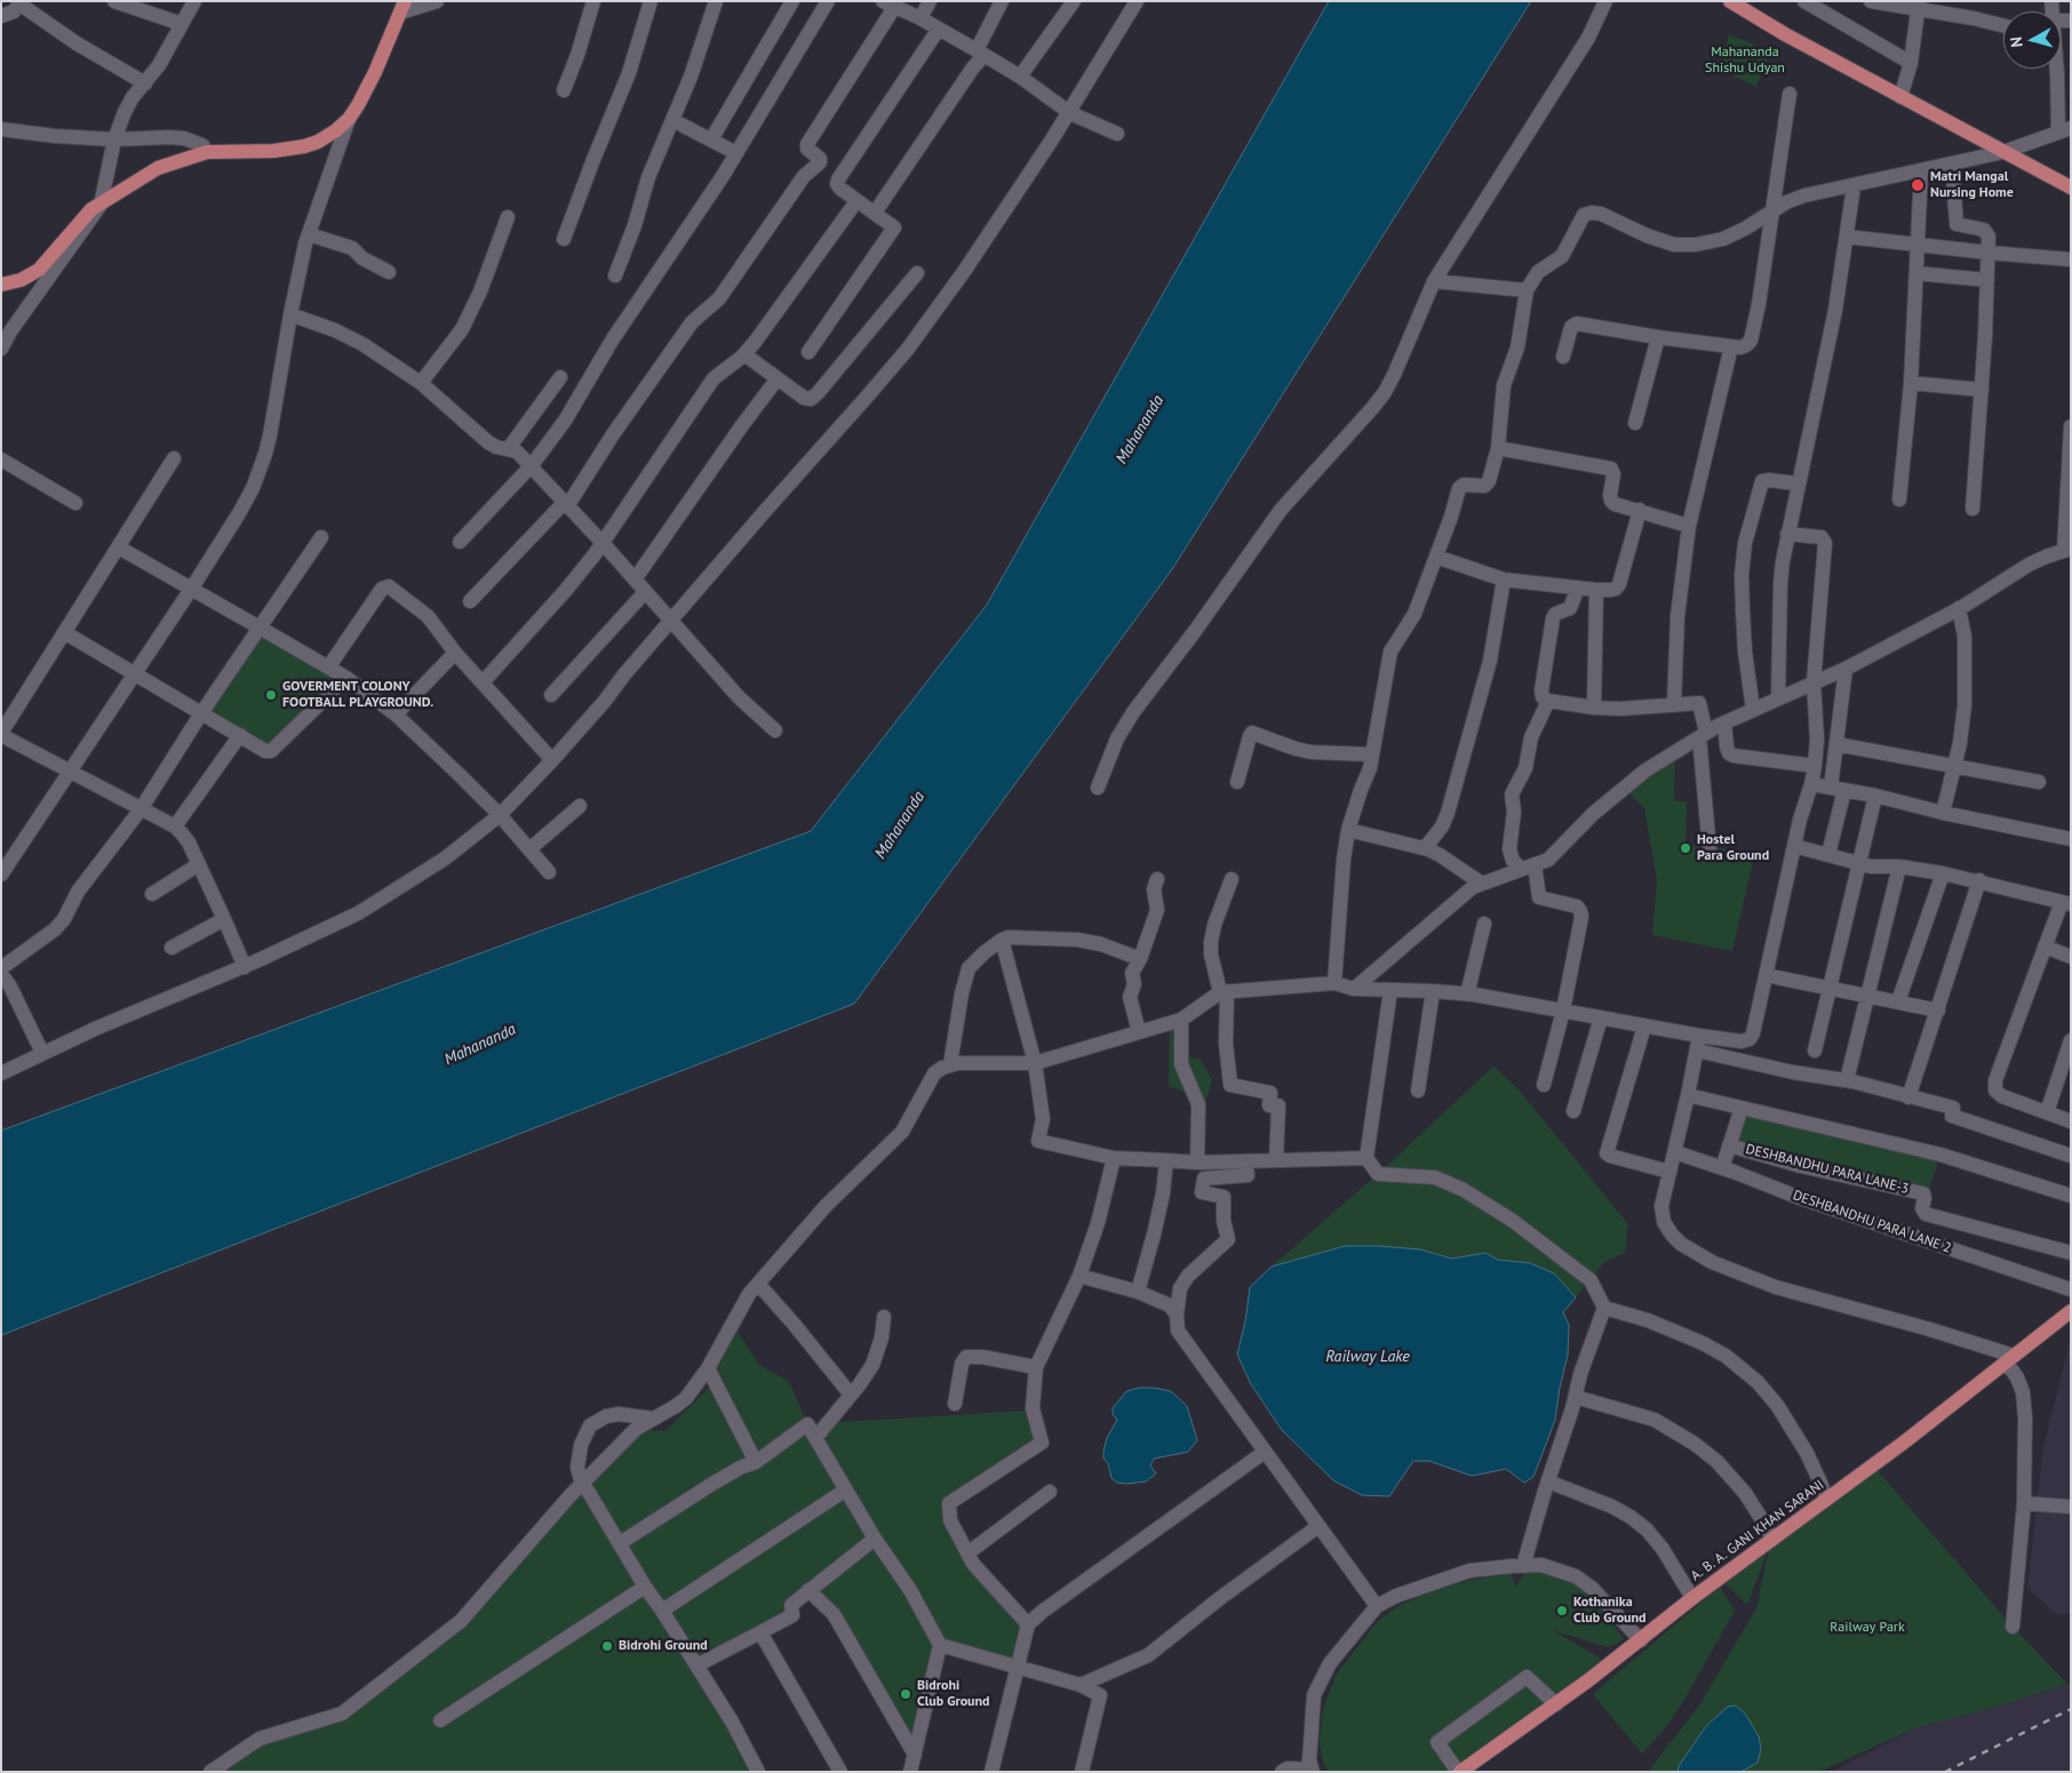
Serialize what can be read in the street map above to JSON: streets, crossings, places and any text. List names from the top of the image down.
{
  "streets": {
    "main road": ["A. B. A. GANI KHAN SARANI"],
    "street": ["DESHBANDHU PARA LANE-3", "DESHBANDHU PARA LANE 2"]
  },
  "water": ["Mahananda", "Railway Lake"],
  "parks": ["Mahananda Shishu Udyan", "Railway Park"],
  "places": [
    "Matri Mangal Nursing Home",
    "GOVERMENT COLONY FOOTBALL PLAYGROUND.",
    "Hostel Para Ground",
    "Kothanika Club Ground",
    "Bidrohi Ground",
    "Bidrohi Club Ground"
  ],
  "north": "left"
}
